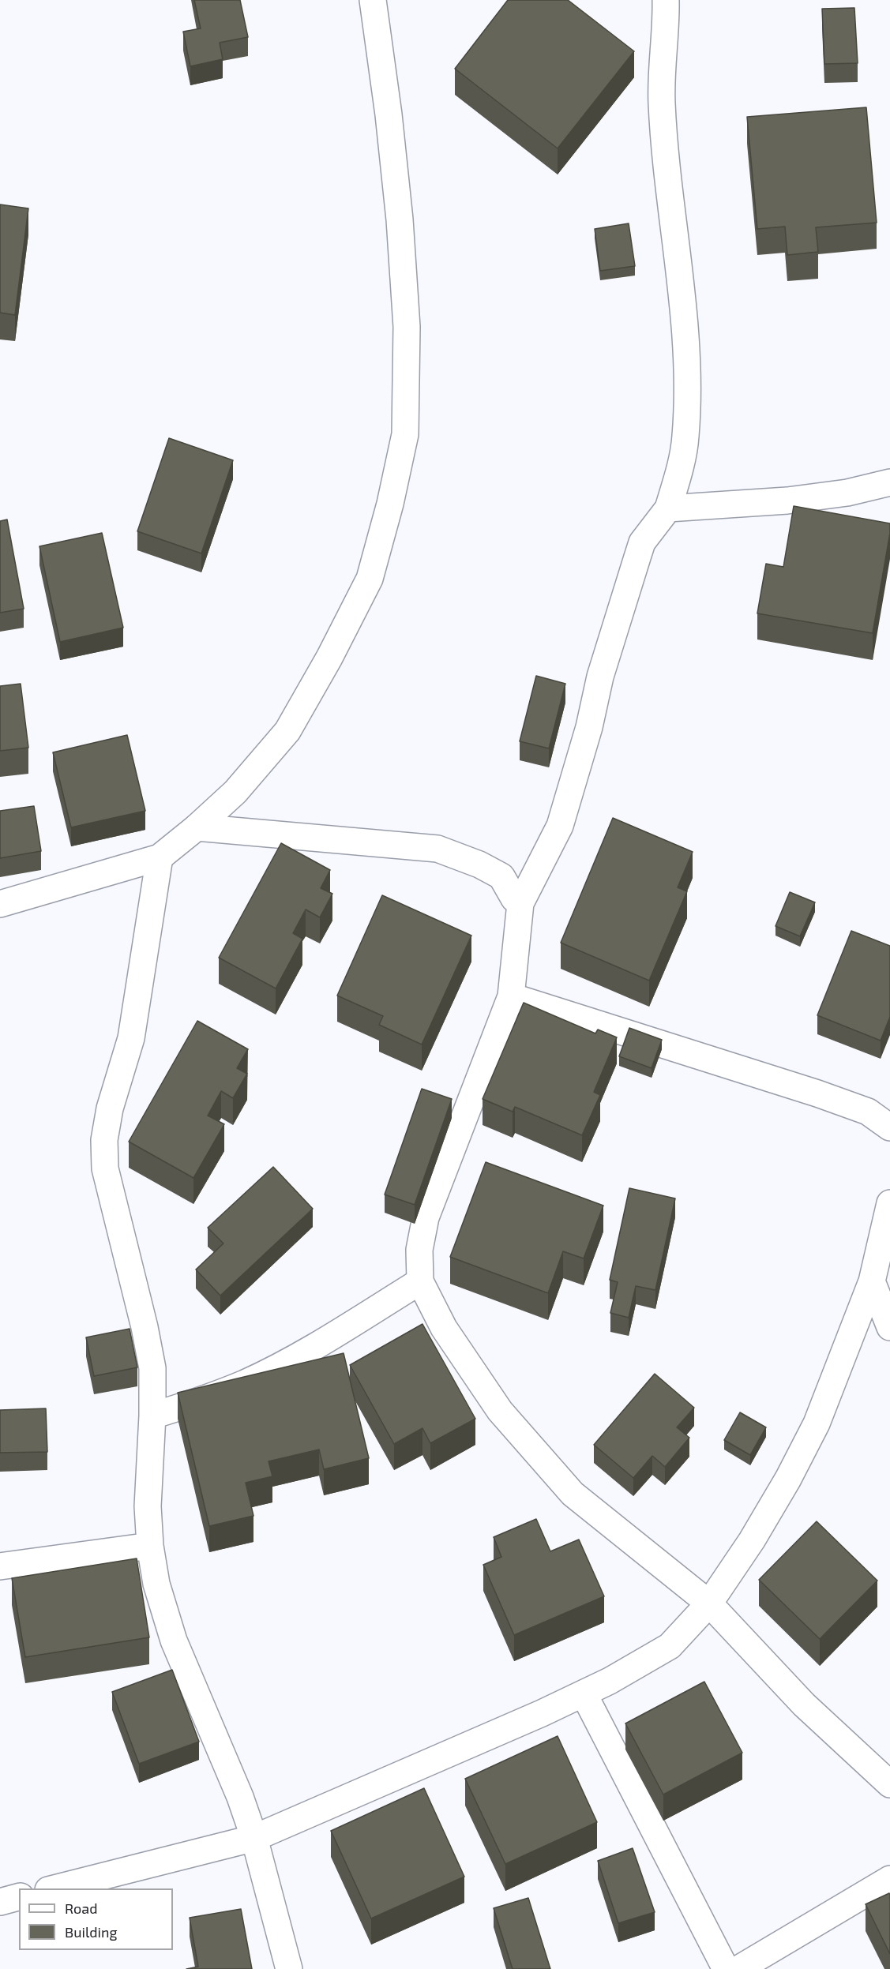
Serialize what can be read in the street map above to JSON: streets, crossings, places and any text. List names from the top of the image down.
{
  "legend": ["Road", "Building"]
}
